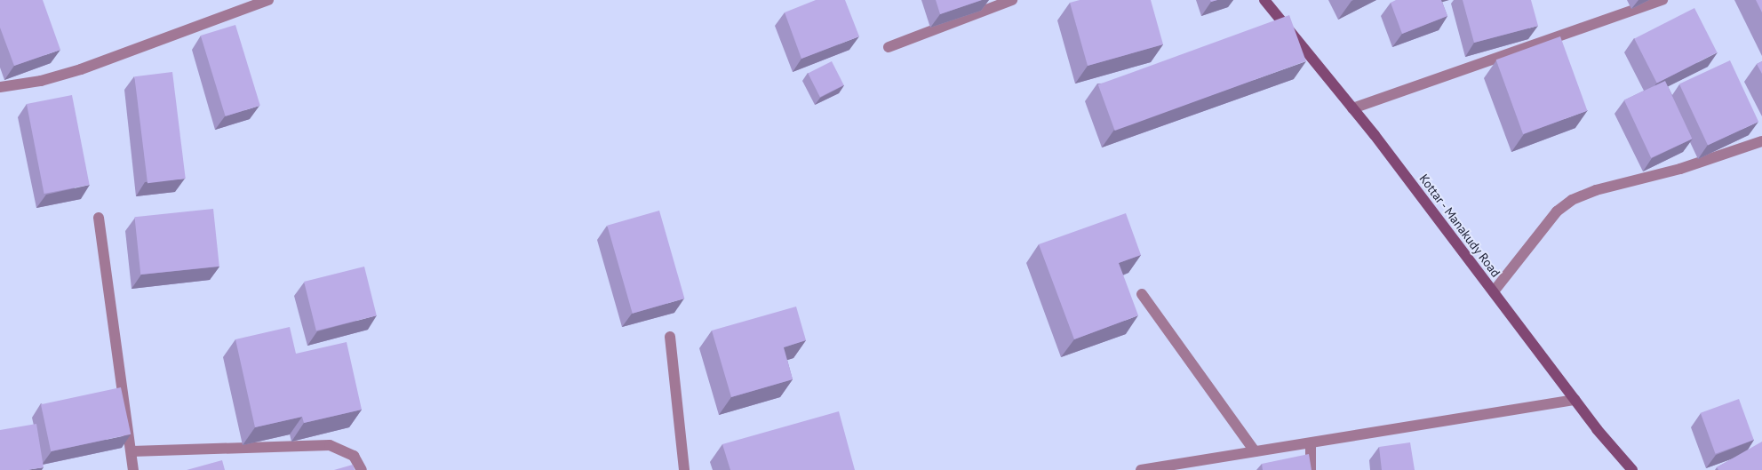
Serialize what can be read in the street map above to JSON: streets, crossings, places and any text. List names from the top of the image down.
{
  "streets": {
    "main road": ["Kottar - Manakudy Road"]
  }
}
